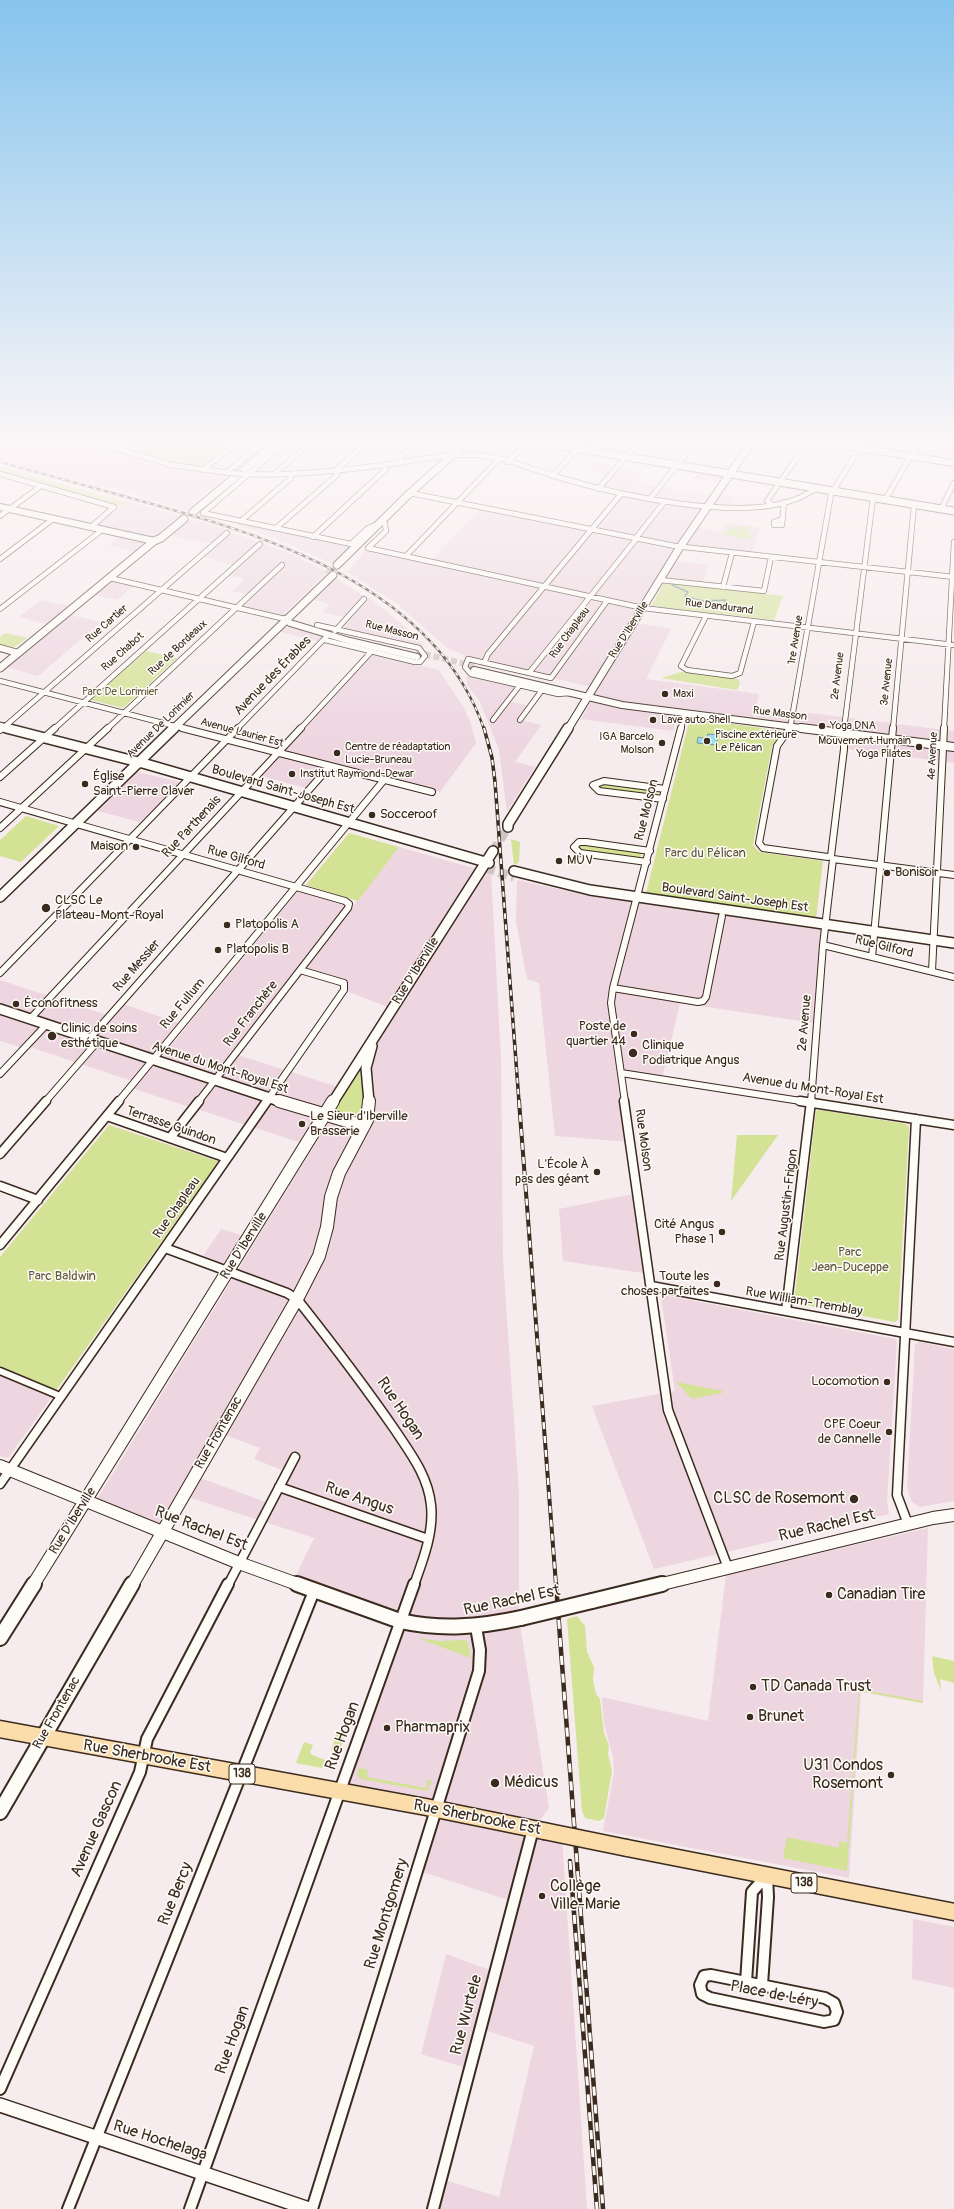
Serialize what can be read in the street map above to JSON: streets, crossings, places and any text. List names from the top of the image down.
{
  "streets": {
    "main road": [
      "Rue D'Iberville",
      "Avenue De Lorimier",
      "Boulevard Saint-Joseph Est",
      "Avenue du Mont-Royal Est",
      "Rue Frontenac",
      "Rue Rachel Est",
      "Rue Sherbrooke Est",
      "138"
    ],
    "street": [
      "Rue Dandurand",
      "Rue Cartier",
      "Rue Masson",
      "Rue Chapleau",
      "1re Avenue",
      "Rue de Bordeaux",
      "Rue Chabot",
      "Avenue des Érables",
      "2e Avenue",
      "3e Avenue",
      "Avenue Laurier Est",
      "4e Avenue",
      "Rue Molson",
      "Rue Parthenais",
      "Rue Gilford",
      "Rue Messier",
      "Rue Fullum",
      "Rue Franchère",
      "Terrasse Guindon",
      "Rue Augustin-Frigon",
      "Rue William-Tremblay",
      "Rue Hogan",
      "Rue Angus",
      "Avenue Gascon",
      "Rue Bercy",
      "Rue Montgomery",
      "Place de Léry",
      "Rue Wurtele",
      "Rue Hochelaga"
    ]
  },
  "crossings": [
    ["Rue Dandurand", "Rue D'Iberville"],
    ["Rue Dandurand", "Rue Chapleau"],
    ["Rue Dandurand", "1re Avenue"],
    ["Rue Dandurand", "2e Avenue"],
    ["Rue Dandurand", "3e Avenue"],
    ["Rue Dandurand", "4e Avenue"],
    ["Rue Cartier", "Rue Masson"],
    ["Rue Cartier", "Avenue Laurier Est"],
    ["Rue Cartier", "Boulevard Saint-Joseph Est"],
    ["Rue D'Iberville", "Rue Masson"],
    ["Rue D'Iberville", "Boulevard Saint-Joseph Est"],
    ["Rue D'Iberville", "Avenue du Mont-Royal Est"],
    ["Rue D'Iberville", "Rue Frontenac"],
    ["Rue D'Iberville", "Rue Rachel Est"],
    ["Rue Masson", "1re Avenue"],
    ["Rue Masson", "Rue de Bordeaux"],
    ["Rue Masson", "Rue Chabot"],
    ["Rue Masson", "Avenue des Érables"],
    ["Rue Masson", "2e Avenue"],
    ["Rue Masson", "3e Avenue"],
    ["Rue Masson", "Avenue De Lorimier"],
    ["Rue Masson", "4e Avenue"],
    ["Rue Masson", "Rue Molson"],
    ["Rue Masson", "Rue Parthenais"],
    ["Rue Chapleau", "Rue Franchère"],
    ["Rue Chapleau", "Avenue du Mont-Royal Est"],
    ["Rue Chapleau", "Terrasse Guindon"],
    ["Rue Chapleau", "Rue Rachel Est"],
    ["1re Avenue", "2e Avenue"],
    ["Rue de Bordeaux", "Avenue Laurier Est"],
    ["Rue de Bordeaux", "Boulevard Saint-Joseph Est"],
    ["Rue de Bordeaux", "Rue Gilford"],
    ["Rue Chabot", "Avenue Laurier Est"],
    ["Rue Chabot", "Boulevard Saint-Joseph Est"],
    ["Avenue des Érables", "Avenue Laurier Est"],
    ["Avenue des Érables", "Boulevard Saint-Joseph Est"],
    ["Avenue des Érables", "Rue Gilford"],
    ["2e Avenue", "Boulevard Saint-Joseph Est"],
    ["2e Avenue", "Rue Gilford"],
    ["2e Avenue", "Avenue du Mont-Royal Est"],
    ["2e Avenue", "Rue Augustin-Frigon"],
    ["3e Avenue", "Boulevard Saint-Joseph Est"],
    ["3e Avenue", "Rue Gilford"],
    ["Avenue De Lorimier", "Avenue Laurier Est"],
    ["Avenue De Lorimier", "Boulevard Saint-Joseph Est"],
    ["Avenue De Lorimier", "Rue Gilford"],
    ["Avenue Laurier Est", "Rue Parthenais"],
    ["Avenue Laurier Est", "Rue Messier"],
    ["Avenue Laurier Est", "Rue Fullum"],
    ["4e Avenue", "Boulevard Saint-Joseph Est"],
    ["4e Avenue", "Rue Gilford"],
    ["Boulevard Saint-Joseph Est", "Rue Molson"],
    ["Boulevard Saint-Joseph Est", "Rue Parthenais"],
    ["Boulevard Saint-Joseph Est", "Rue Messier"],
    ["Boulevard Saint-Joseph Est", "Rue Fullum"],
    ["Rue Molson", "Avenue du Mont-Royal Est"],
    ["Rue Molson", "Rue William-Tremblay"],
    ["Rue Molson", "Rue Rachel Est"],
    ["Rue Parthenais", "Rue Gilford"],
    ["Rue Parthenais", "Avenue du Mont-Royal Est"],
    ["Rue Gilford", "Rue Messier"],
    ["Rue Gilford", "Rue Fullum"],
    ["Rue Gilford", "Rue Franchère"],
    ["Rue Messier", "Avenue du Mont-Royal Est"],
    ["Rue Fullum", "Avenue du Mont-Royal Est"],
    ["Rue Fullum", "Terrasse Guindon"],
    ["Rue Franchère", "Avenue du Mont-Royal Est"],
    ["Rue Franchère", "Terrasse Guindon"],
    ["Avenue du Mont-Royal Est", "Rue Augustin-Frigon"],
    ["Avenue du Mont-Royal Est", "Rue Frontenac"],
    ["Rue Augustin-Frigon", "Rue William-Tremblay"],
    ["Rue Hogan", "Rue Frontenac"],
    ["Rue Hogan", "Rue Angus"],
    ["Rue Hogan", "Rue Rachel Est"],
    ["Rue Hogan", "Rue Sherbrooke Est"],
    ["Rue Hogan", "Rue Hochelaga"],
    ["Rue Frontenac", "Rue Rachel Est"],
    ["Rue Frontenac", "Rue Sherbrooke Est"],
    ["Rue Angus", "Avenue Gascon"],
    ["Rue Rachel Est", "Avenue Gascon"],
    ["Rue Rachel Est", "Rue Bercy"],
    ["Rue Rachel Est", "Rue Montgomery"],
    ["Rue Sherbrooke Est", "Avenue Gascon"],
    ["Rue Sherbrooke Est", "Rue Bercy"],
    ["Rue Sherbrooke Est", "Rue Montgomery"],
    ["Rue Sherbrooke Est", "Place de Léry"],
    ["Rue Sherbrooke Est", "Rue Wurtele"],
    ["Rue Bercy", "Rue Hochelaga"]
  ],
  "parks": [
    "Parc De Lorimier",
    "Parc du Pélican",
    "Parc Jean-Duceppe",
    "Parc Baldwin"
  ],
  "places": [
    "Maxi",
    "Lave auto Shell",
    "Yoga DNA",
    "Piscine extérieure Le Pélican",
    "IGA Barcelo Molson",
    "Mouvement Humain Yoga Pilates",
    "Centre de réadaptation Lucie-Bruneau",
    "Institut Raymond-Dewar",
    "Église Saint-Pierre Claver",
    "Socceroof",
    "Maison",
    "MÙV",
    "Bonisoir",
    "CLSC Le Plateau-Mont-Royal",
    "Platopolis A",
    "Platopolis B",
    "Éconofitness",
    "Poste de quartier 44",
    "Clinic de soins esthétique",
    "Clinique Podiatrique Angus",
    "Le Sieur d'Iberville Brasserie",
    "L'École À pas des géant",
    "Cité Angus Phase 1",
    "Toute les choses parfaites",
    "Locomotion",
    "CPE Coeur de Cannelle",
    "CLSC de Rosemont",
    "Canadian Tire",
    "TD Canada Trust",
    "Brunet",
    "Pharmaprix",
    "U31 Condos Rosemont",
    "Médicus",
    "Collège Ville-Marie"
  ]
}
